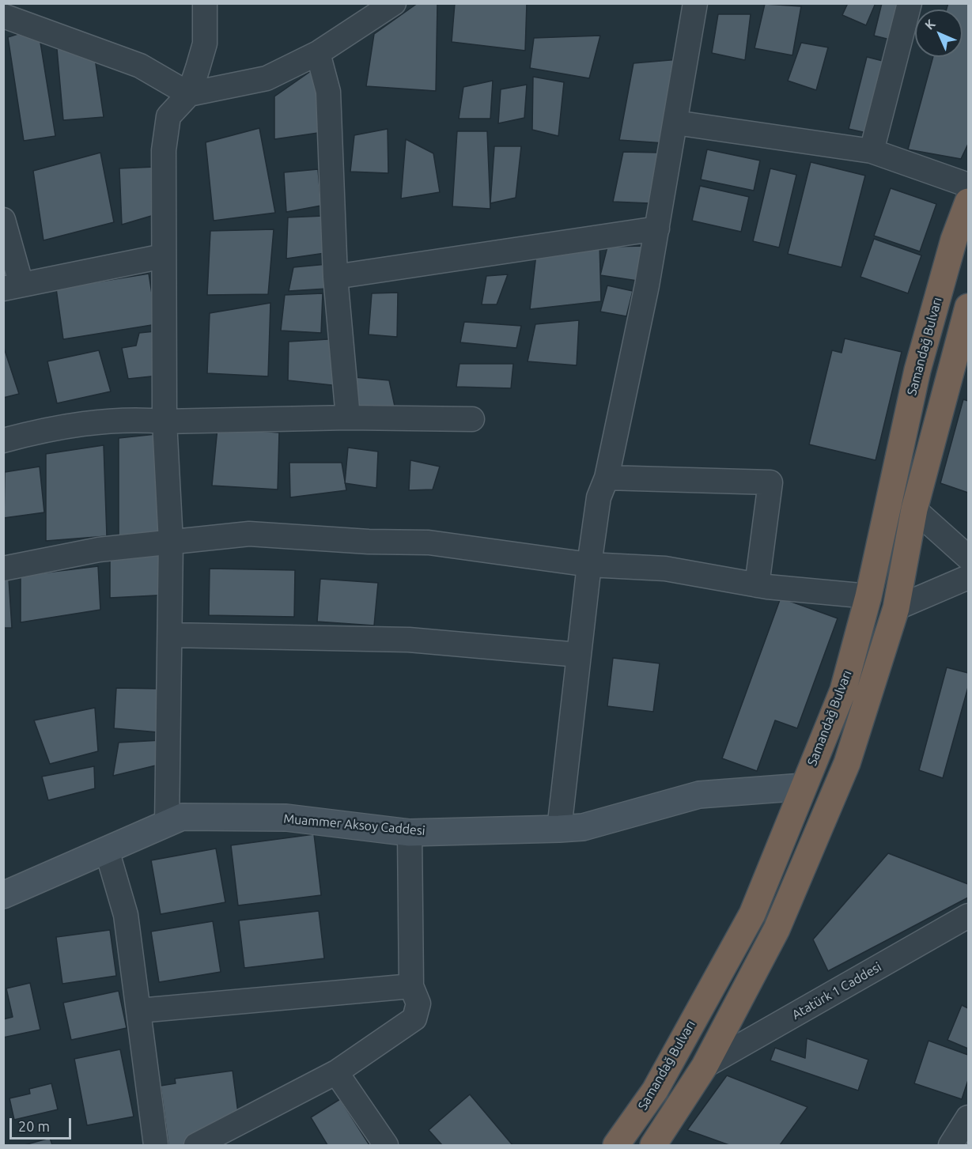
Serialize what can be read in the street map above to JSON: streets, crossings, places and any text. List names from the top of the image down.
{
  "streets": {
    "highway": ["Samandağ Bulvarı"],
    "street": ["Muammer Aksoy Caddesi", "Atatürk 1 Caddesi"]
  },
  "crossings": [
    ["Samandağ Bulvarı", "Muammer Aksoy Caddesi"]
  ],
  "scale_bar": "20 m",
  "north": "top left"
}
